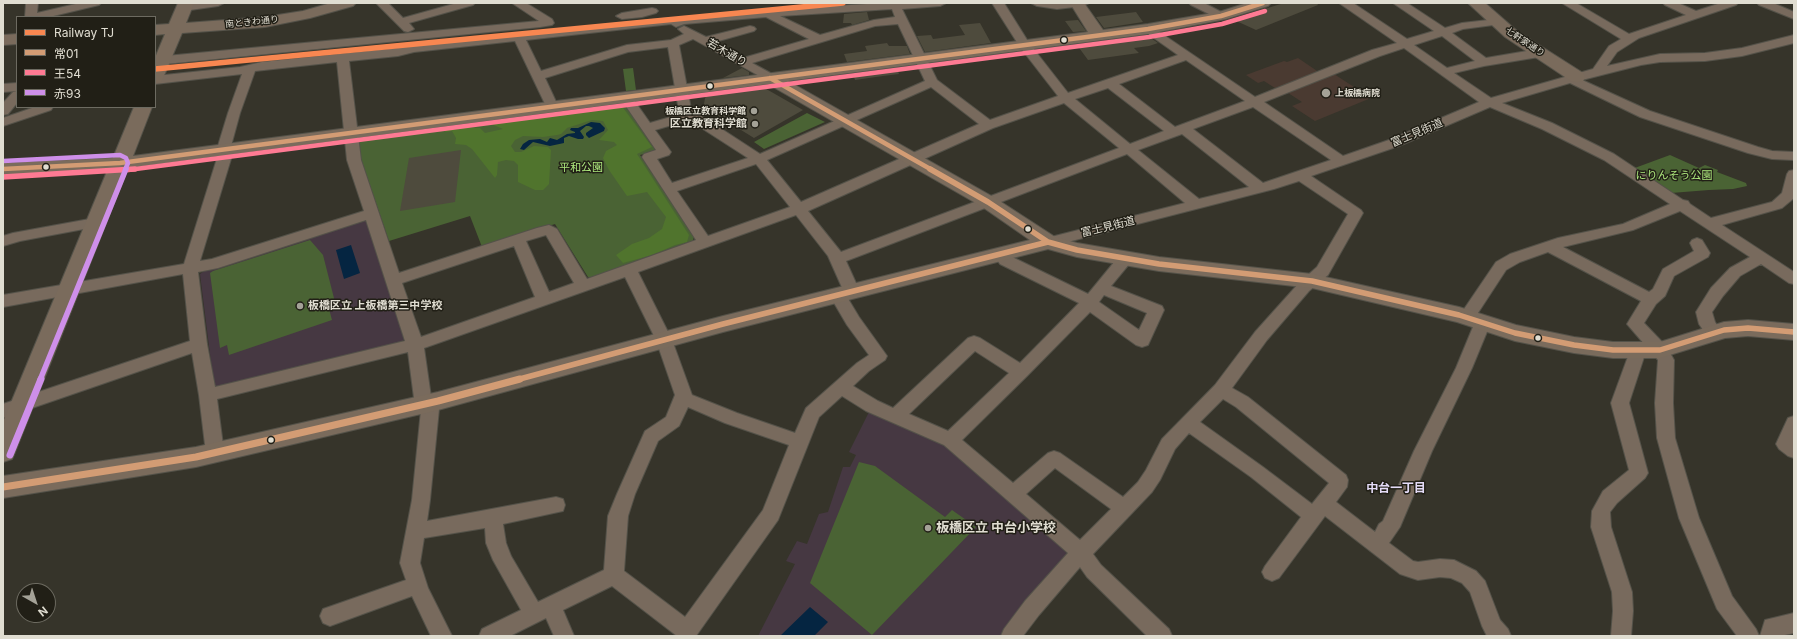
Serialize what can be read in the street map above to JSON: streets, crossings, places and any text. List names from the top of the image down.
{
  "streets": {
    "street": [
      "南ときわ通り",
      "七軒家通り",
      "若木通り",
      "富士見街道"
    ]
  },
  "crossings": [
    ["七軒家通り", "富士見街道"],
    ["若木通り", "富士見街道"]
  ],
  "districts": ["中台一丁目"],
  "parks": ["平和公園", "にりんそう公園"],
  "places": [
    "上板橋病院",
    "板橋区立教育科学館",
    "区立教育科学館",
    "板橋区立 上板橋第三中学校",
    "板橋区立 中台小学校"
  ],
  "lines": [
    "rail line TJ",
    "transit line 常01",
    "transit line 王54",
    "transit line 赤93"
  ],
  "legend": [
    "Railway TJ",
    "常01",
    "王54",
    "赤93"
  ],
  "north": "bottom right"
}
